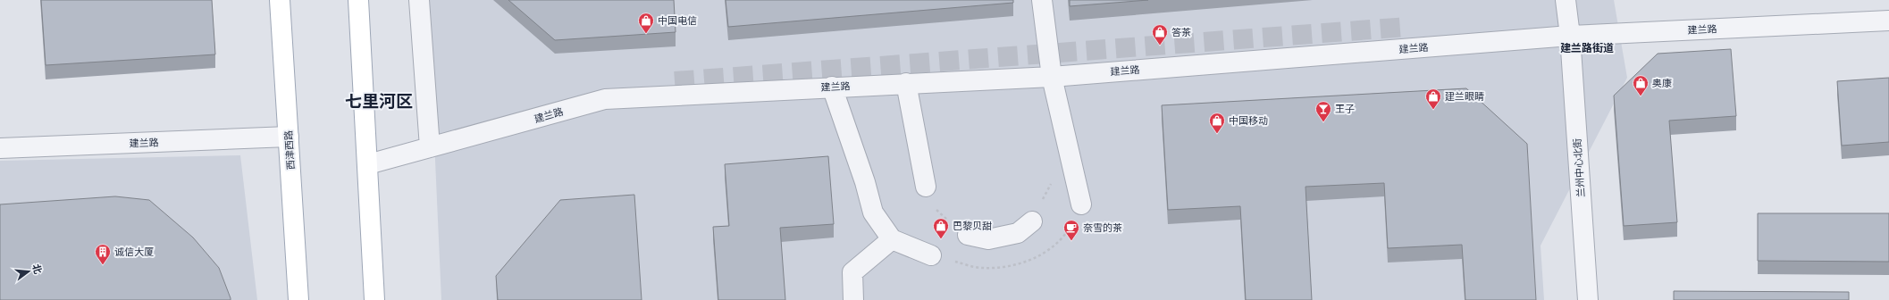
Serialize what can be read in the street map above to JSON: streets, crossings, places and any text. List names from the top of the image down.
{
  "streets": {
    "main road": ["西津西路"],
    "street": ["建兰路", "兰州中心北街"]
  },
  "crossings": [
    ["建兰路", "西津西路"],
    ["建兰路", "兰州中心北街"]
  ],
  "districts": ["建兰路街道", "七里河区"],
  "places": {
    "shop": [
      "中国电信",
      "答茶",
      "奥康",
      "建兰眼睛",
      "中国移动",
      "巴黎贝甜"
    ],
    "bar": ["王子"],
    "cafe": ["奈雪的茶"],
    "building": ["诚信大厦"]
  },
  "north": "right"
}
